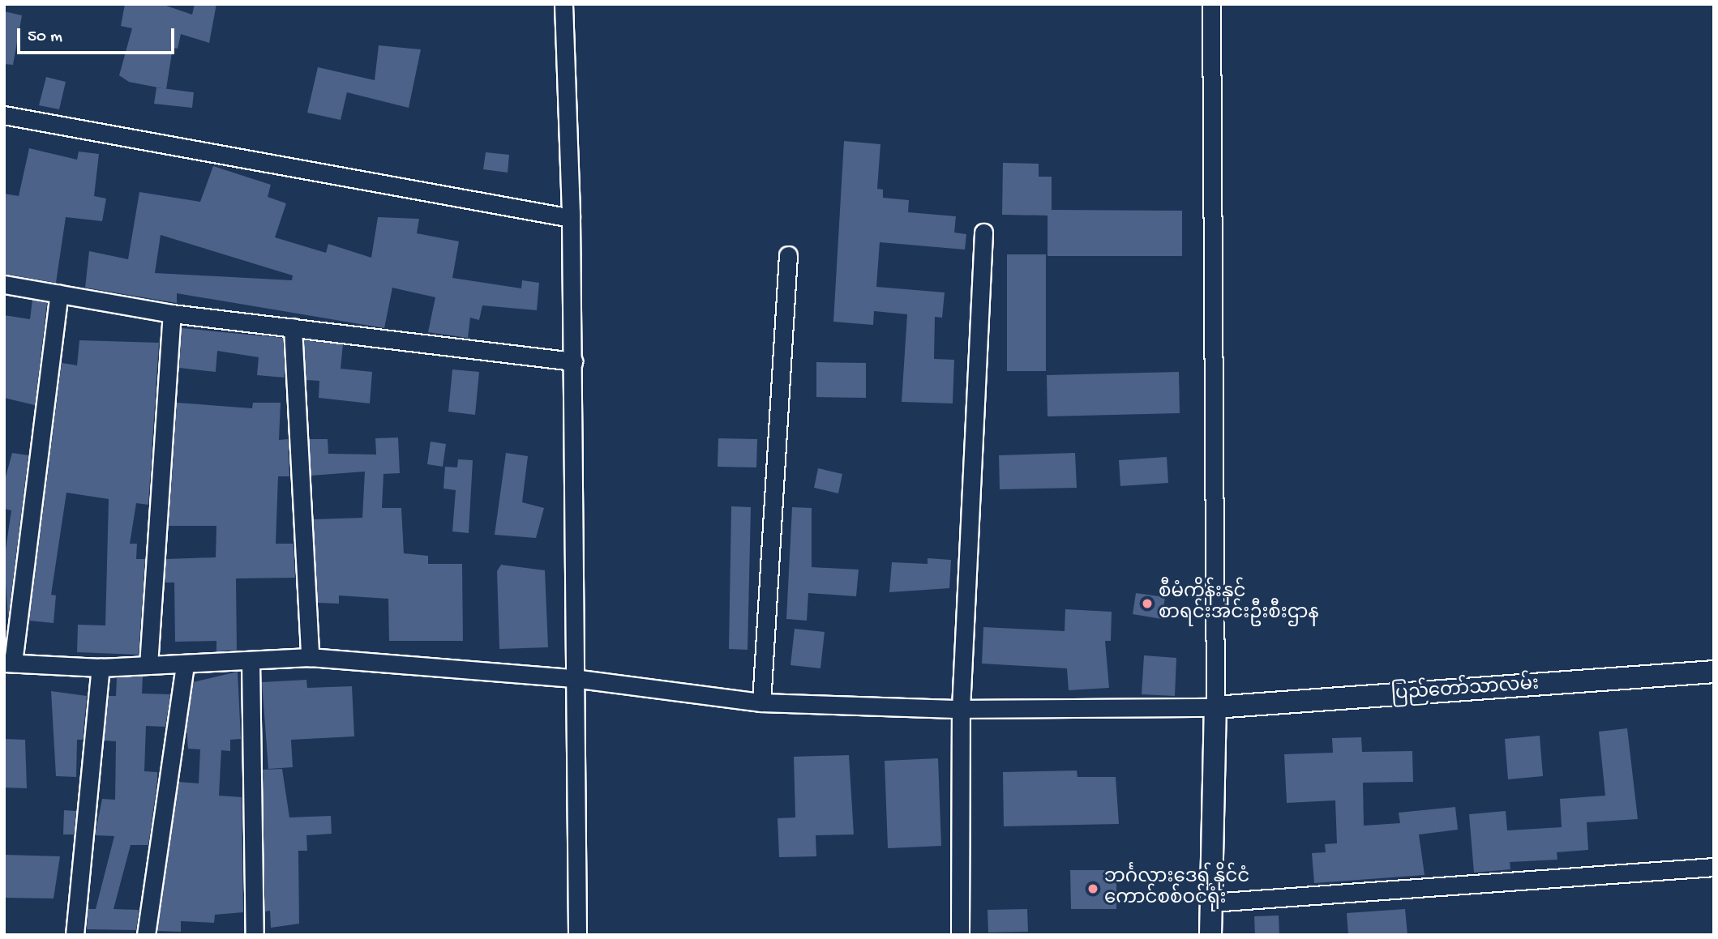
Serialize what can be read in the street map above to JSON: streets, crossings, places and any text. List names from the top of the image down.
{
  "streets": {
    "street": ["ပြည်တော်သာလမ်း"]
  },
  "places": ["စီမံကိန်းနှင့် စာရင်းအင်းဦးစီးဌာန", "ဘင်္ဂလားဒေရှ့်နိုင်ငံ ကောင်စစ်ဝင်ရုံး"],
  "scale_bar": "50 m"
}
